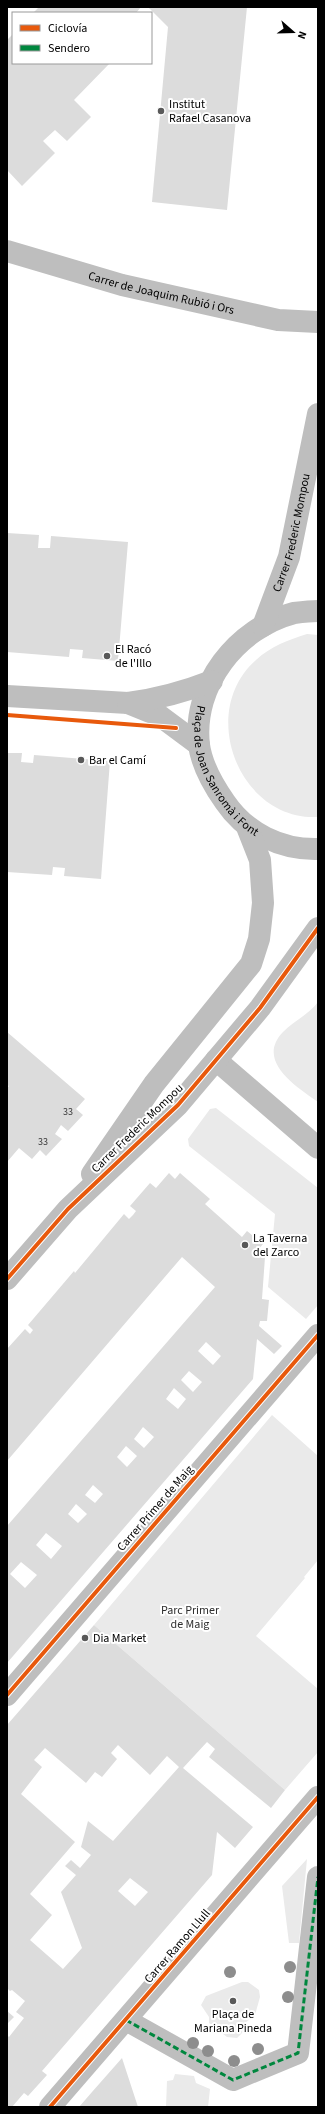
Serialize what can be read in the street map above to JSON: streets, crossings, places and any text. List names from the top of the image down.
{
  "streets": {
    "street": [
      "Carrer de Joaquim Rubió i Ors",
      "Carrer Frederic Mompou",
      "Plaça de Joan Sanromà i Font",
      "Carrer Primer de Maig",
      "Carrer Ramon Llull"
    ]
  },
  "crossings": [
    ["Carrer Frederic Mompou", "Plaça de Joan Sanromà i Font"]
  ],
  "parks": ["Parc Primer de Maig"],
  "places": [
    "Institut Rafael Casanova",
    "El Racó de l'Illo",
    "Bar el Camí",
    "La Taverna del Zarco",
    "Dia Market",
    "Plaça de Mariana Pineda"
  ],
  "house_numbers": ["33", "33"],
  "legend": ["Ciclovía", "Sendero"],
  "north": "right"
}
